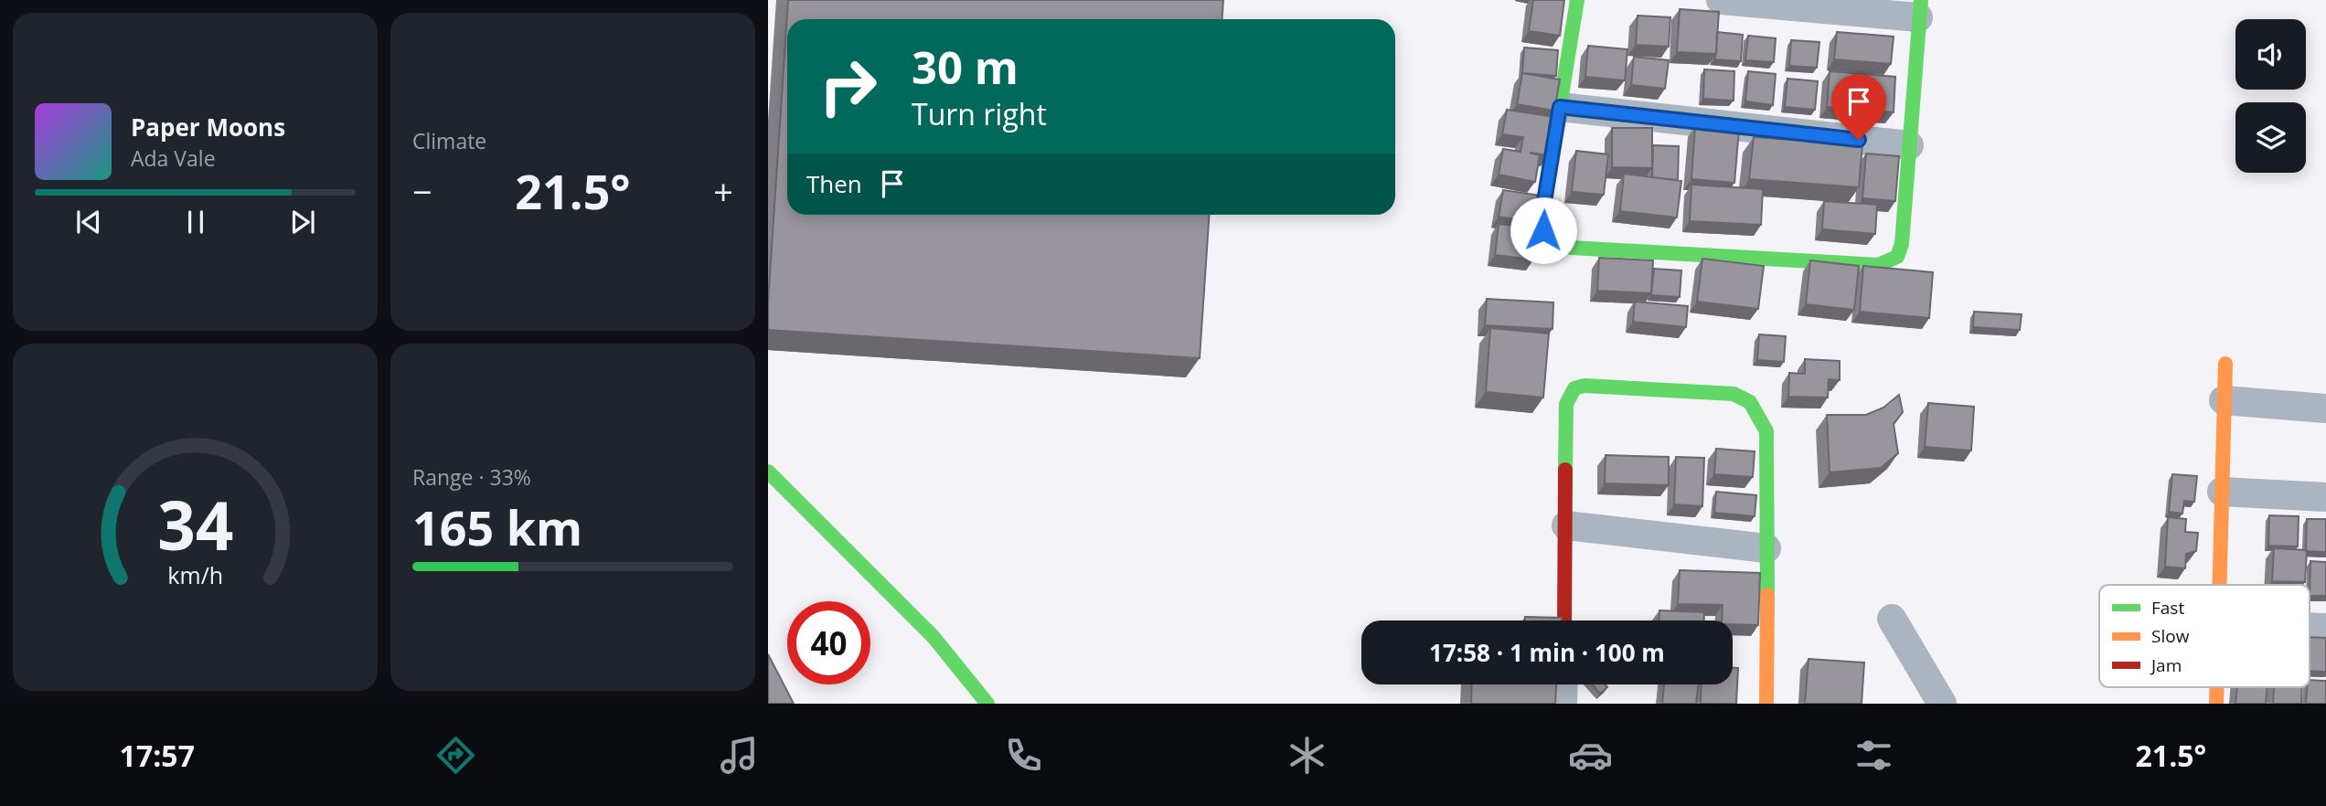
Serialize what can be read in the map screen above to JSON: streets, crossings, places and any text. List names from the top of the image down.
{
  "legend": ["Fast", "Slow", "Jam"],
  "page": {
    "tile": [
      "Climate",
      ["Range · 33%", "165 km"]
    ],
    "turn": ["30 m", "Turn right"],
    "song": ["Paper Moons", "Ada Vale"],
    "then": "Then",
    "heat": ["−", "21.5°", "+"],
    "limit": "40",
    "trip": "17:58 · 1 min · 100 m",
    "tabs": ["17:57", "21.5°"],
    "gauge": ["34", "km/h"]
  }
}
